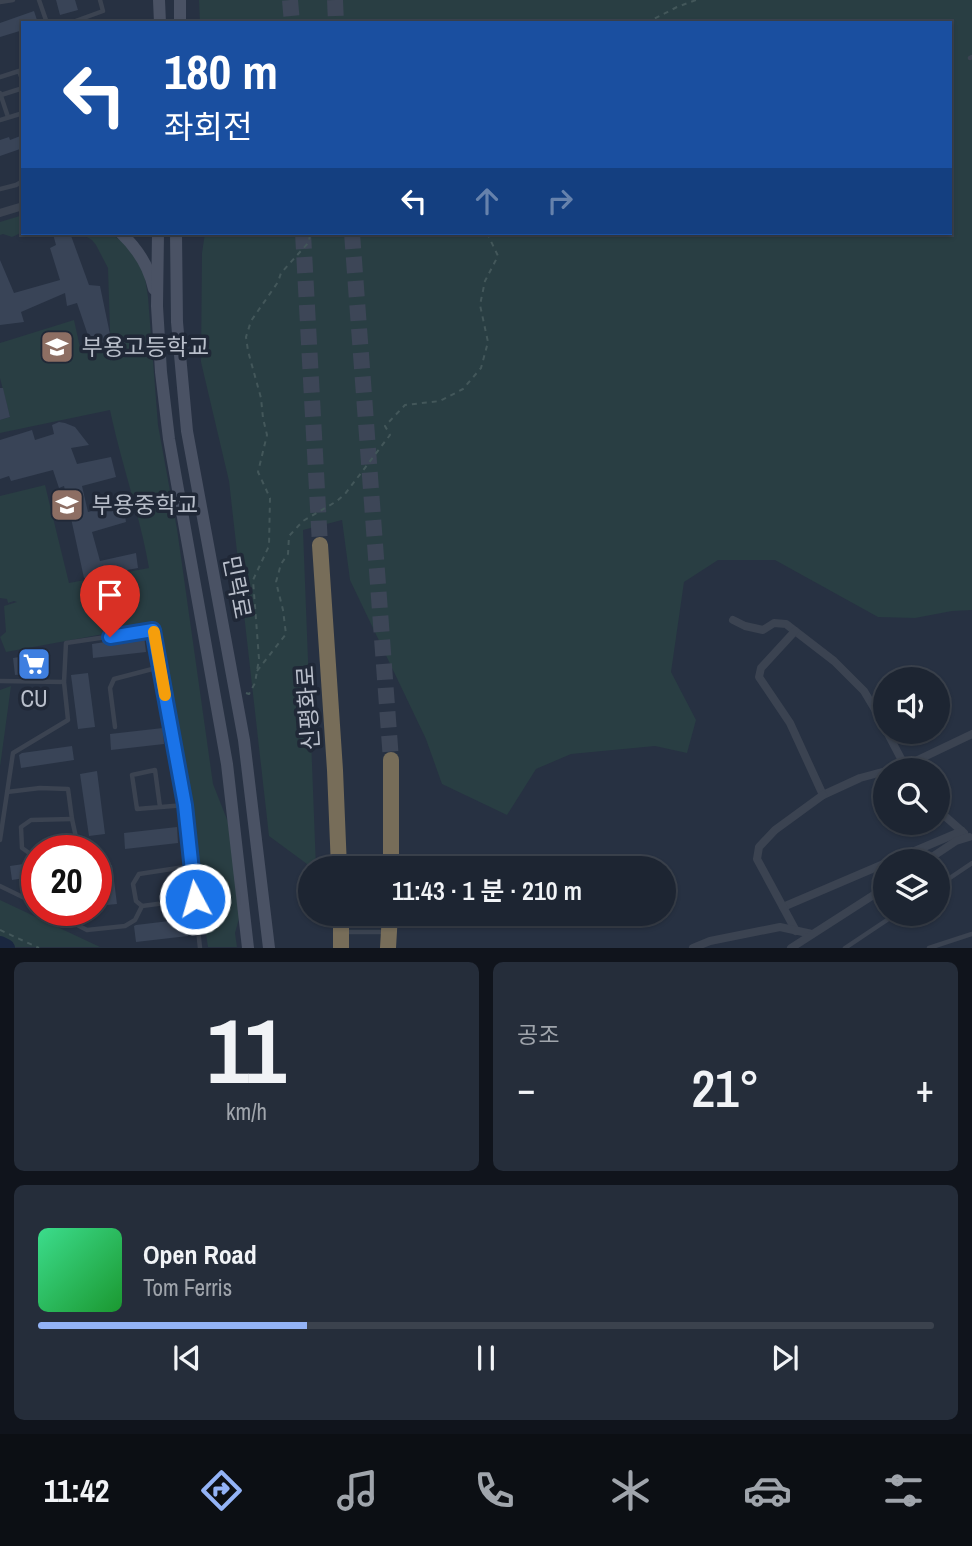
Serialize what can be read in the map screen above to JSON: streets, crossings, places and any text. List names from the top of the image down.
{
  "streets": {
    "highway": ["신평화로"],
    "main road": ["민락로"]
  },
  "places": {
    "school or university": ["부용고등학교", "부용중학교"],
    "supermarket": ["CU"]
  },
  "page": {
    "turn": ["180 m", "좌회전"],
    "limit": "20",
    "trip": "11:43 · 1 분 · 210 m",
    "tile": [
      ["11", "km/h"],
      "공조"
    ],
    "heat": ["−", "21°", "+"],
    "song": ["Open Road", "Tom Ferris"],
    "tabs": "11:42"
  }
}
